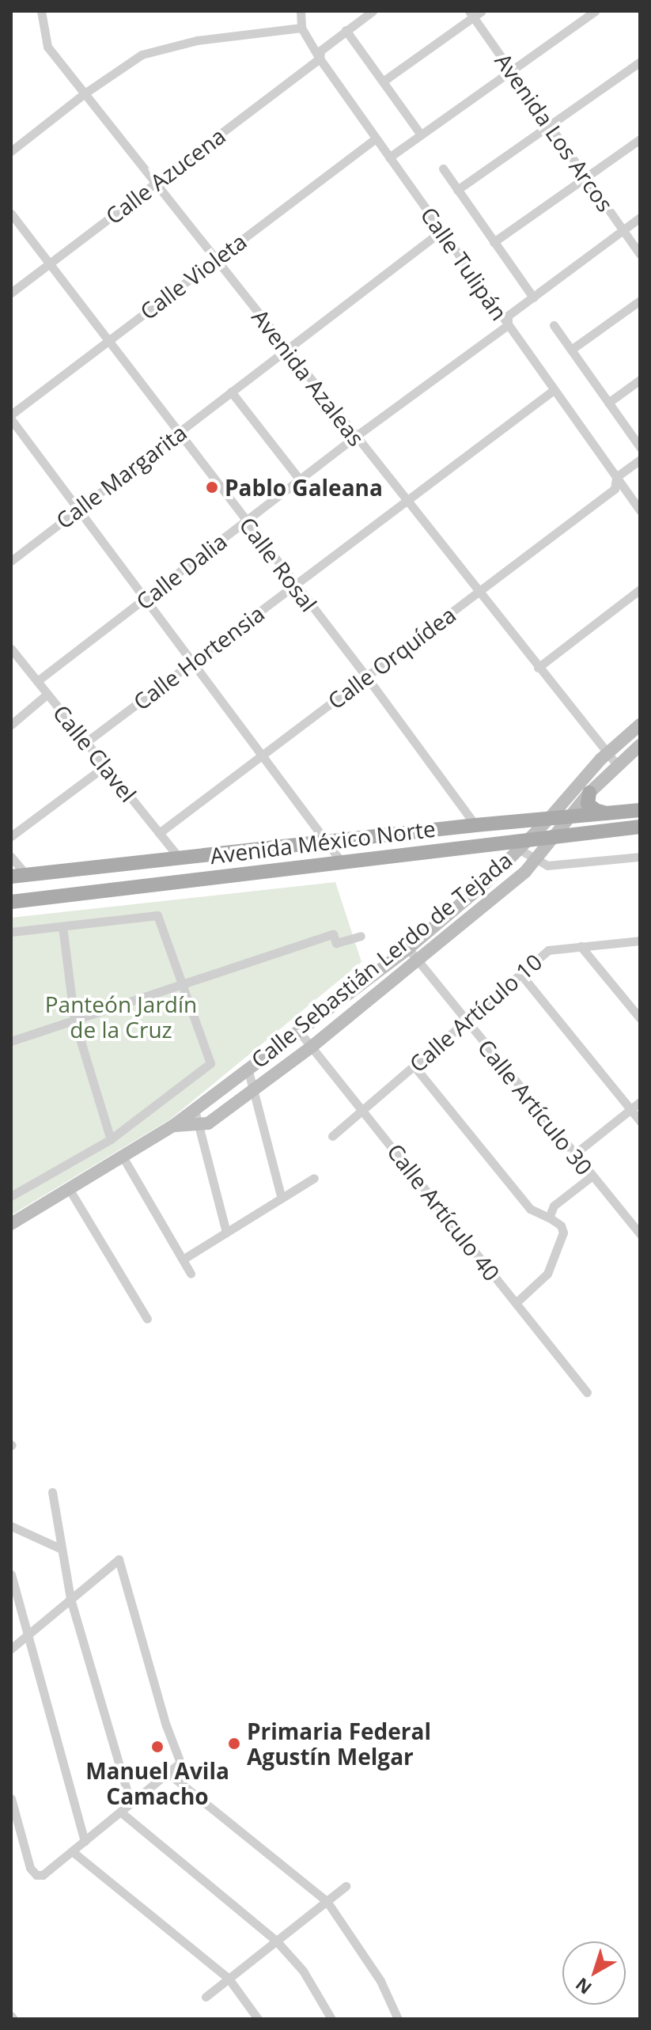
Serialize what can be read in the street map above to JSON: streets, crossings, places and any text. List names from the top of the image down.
{
  "streets": {
    "main road": ["Avenida México Norte"],
    "street": [
      "Avenida Los Arcos",
      "Calle Azucena",
      "Calle Tulipán",
      "Calle Violeta",
      "Avenida Azaleas",
      "Calle Margarita",
      "Calle Rosal",
      "Calle Dalia",
      "Calle Hortensia",
      "Calle Orquídea",
      "Calle Clavel",
      "Calle Sebastián Lerdo de Tejada",
      "Calle Artículo 10",
      "Calle Artículo 30",
      "Calle Artículo 40"
    ]
  },
  "crossings": [
    ["Calle Azucena", "Calle Tulipán"],
    ["Calle Azucena", "Avenida Azaleas"],
    ["Calle Azucena", "Calle Rosal"],
    ["Calle Tulipán", "Calle Violeta"],
    ["Calle Tulipán", "Calle Margarita"],
    ["Calle Tulipán", "Calle Dalia"],
    ["Calle Tulipán", "Calle Hortensia"],
    ["Calle Tulipán", "Calle Orquídea"],
    ["Calle Violeta", "Avenida Azaleas"],
    ["Calle Violeta", "Calle Rosal"],
    ["Avenida Azaleas", "Calle Margarita"],
    ["Avenida Azaleas", "Calle Dalia"],
    ["Avenida Azaleas", "Calle Hortensia"],
    ["Avenida Azaleas", "Calle Orquídea"],
    ["Avenida Azaleas", "Calle Sebastián Lerdo de Tejada"],
    ["Calle Margarita", "Calle Rosal"],
    ["Calle Rosal", "Calle Dalia"],
    ["Calle Rosal", "Calle Hortensia"],
    ["Calle Rosal", "Calle Orquídea"],
    ["Calle Rosal", "Avenida México Norte"],
    ["Calle Dalia", "Calle Clavel"],
    ["Calle Hortensia", "Calle Clavel"],
    ["Calle Orquídea", "Calle Clavel"],
    ["Calle Clavel", "Avenida México Norte"],
    ["Avenida México Norte", "Calle Sebastián Lerdo de Tejada"],
    ["Calle Sebastián Lerdo de Tejada", "Calle Artículo 30"],
    ["Calle Sebastián Lerdo de Tejada", "Calle Artículo 40"],
    ["Calle Artículo 10", "Calle Artículo 30"],
    ["Calle Artículo 10", "Calle Artículo 40"]
  ],
  "parks": ["Panteón Jardín de la Cruz"],
  "places": ["Pablo Galeana", "Primaria Federal Agustín Melgar", "Manuel Avila Camacho"],
  "north": "bottom left"
}
